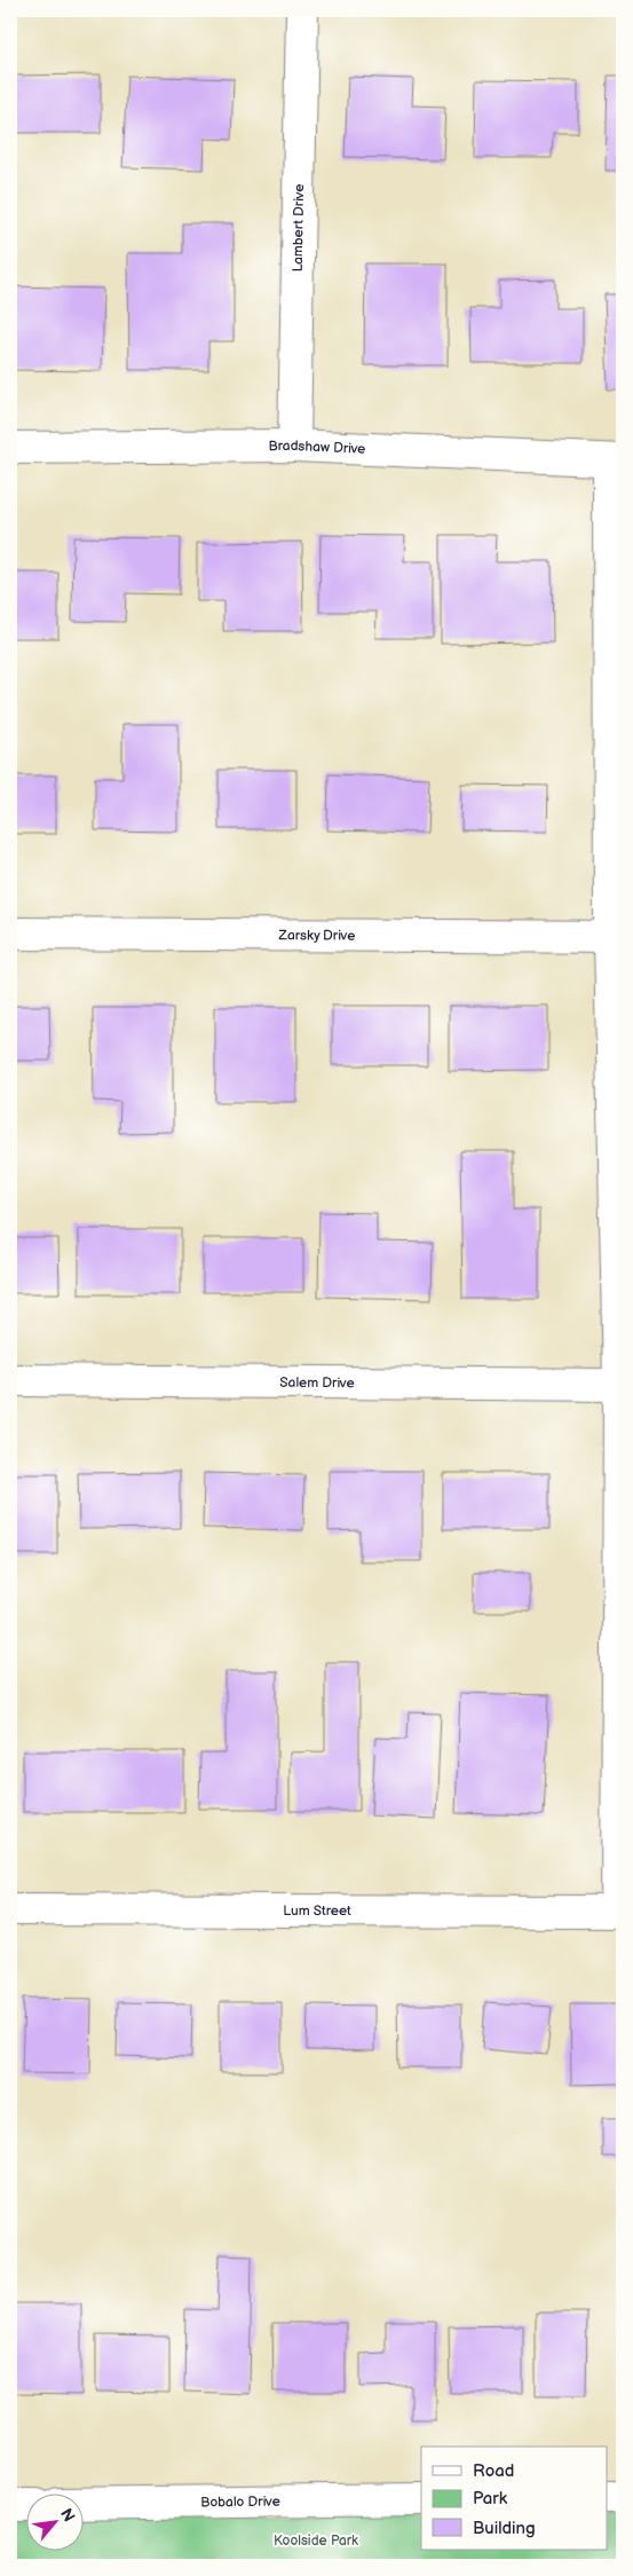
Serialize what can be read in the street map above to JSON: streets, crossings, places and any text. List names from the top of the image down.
{
  "streets": {
    "street": [
      "Lambert Drive",
      "Bradshaw Drive",
      "Zarsky Drive",
      "Salem Drive",
      "Lum Street",
      "Bobalo Drive"
    ]
  },
  "crossings": [
    ["Lambert Drive", "Bradshaw Drive"]
  ],
  "parks": ["Koolside Park"],
  "legend": ["Road", "Park", "Building"],
  "north": "top right"
}
